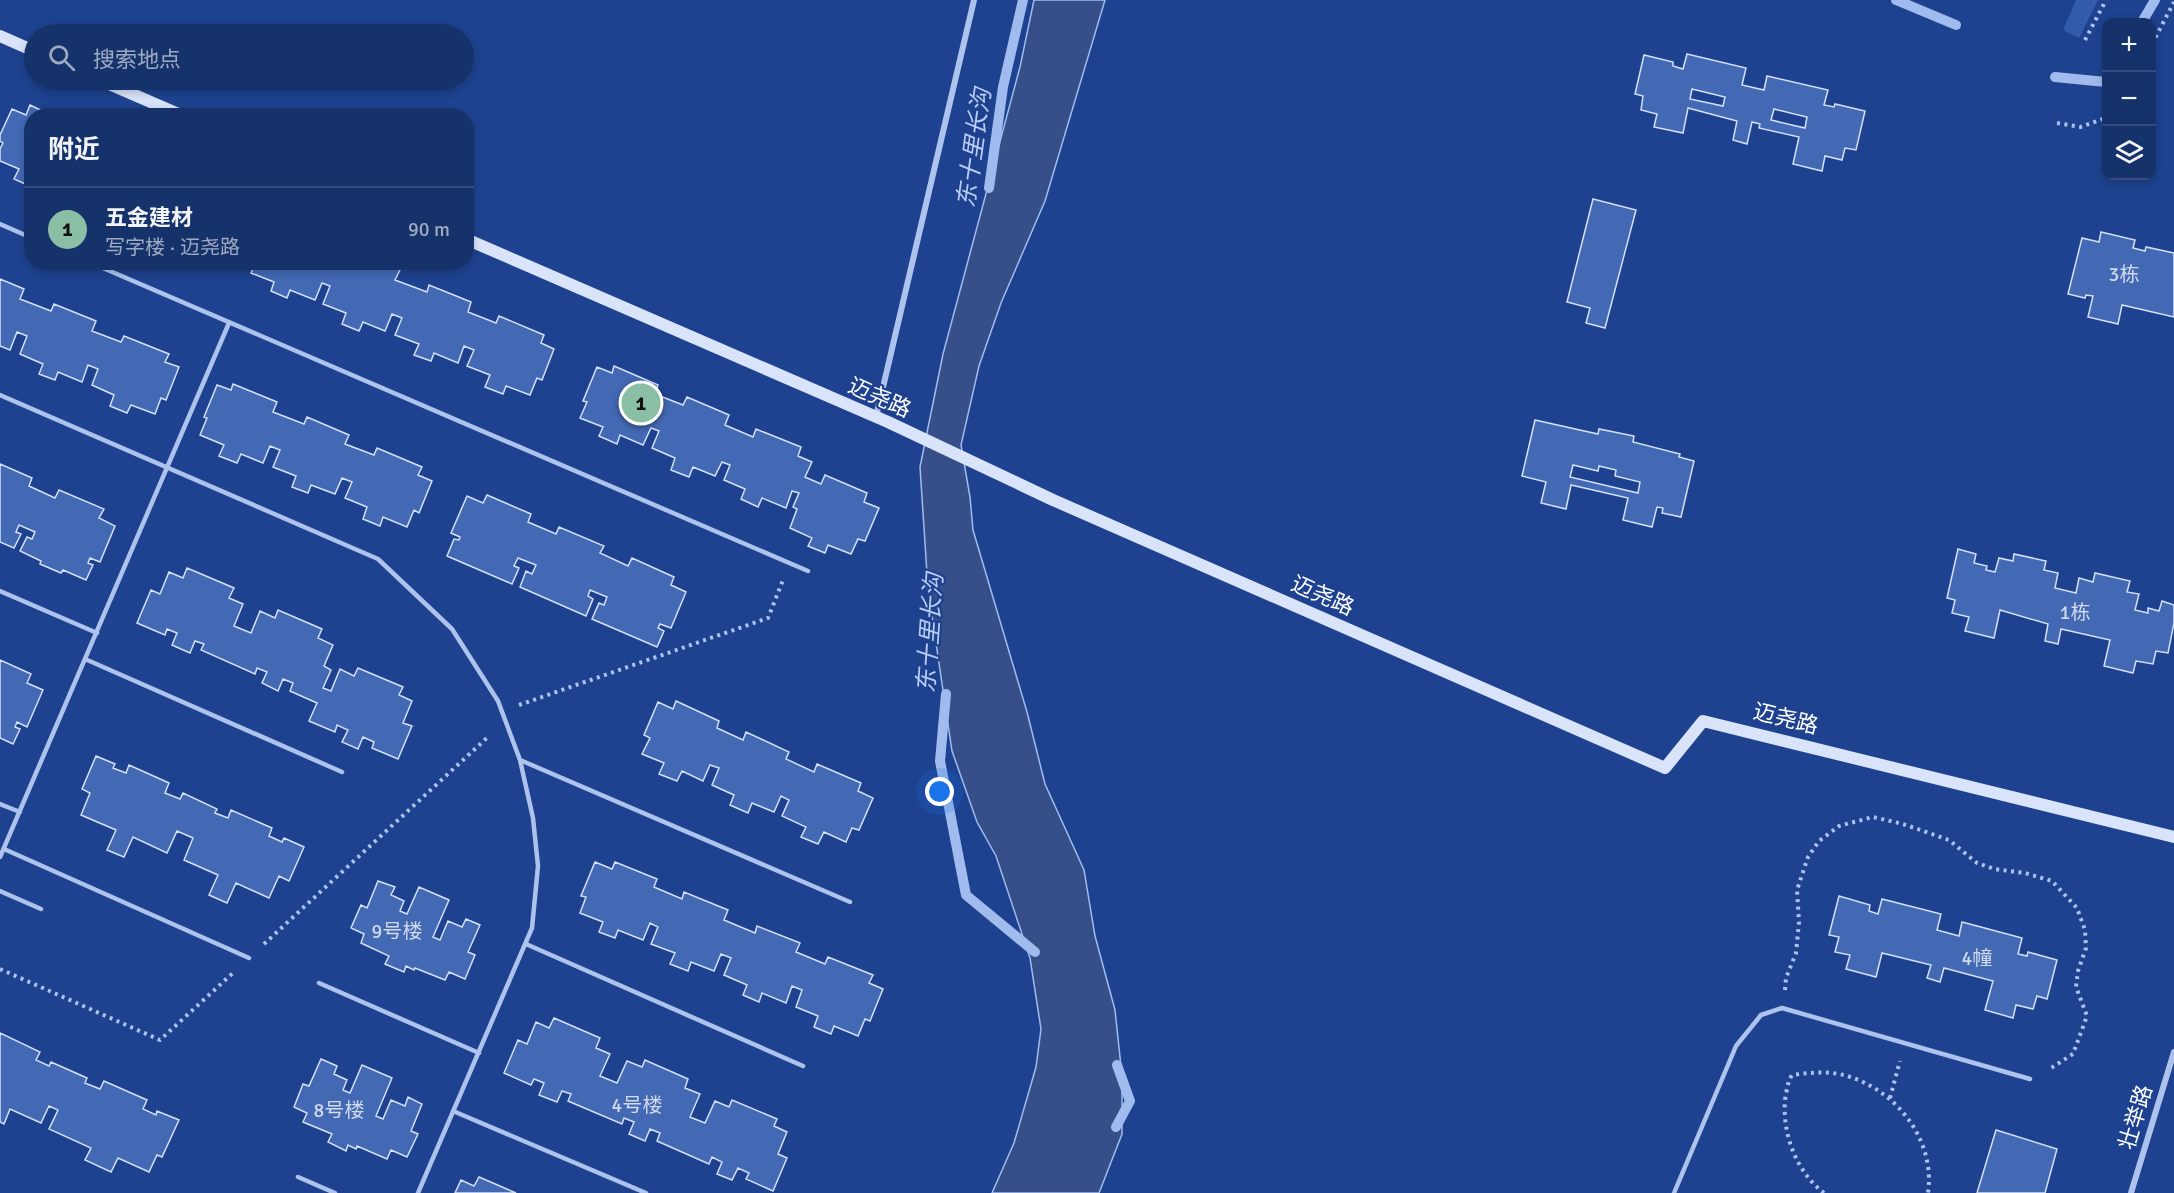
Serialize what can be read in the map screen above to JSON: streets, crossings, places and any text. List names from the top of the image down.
{
  "streets": {
    "street": ["迈尧路", "壮举路"]
  },
  "water": ["东十里长沟"],
  "house_numbers": [
    "3栋",
    "1栋",
    "9号楼",
    "4幢",
    "4号楼",
    "8号楼"
  ],
  "page": {
    "map_buttons": ["+", "−"],
    "search": "搜索地点",
    "heading": "附近",
    "list": [
      {
        "mark": "1",
        "name": "五金建材",
        "note": "写字楼 · 迈尧路",
        "value": "90 m"
      }
    ],
    "pins": "1"
  }
}
